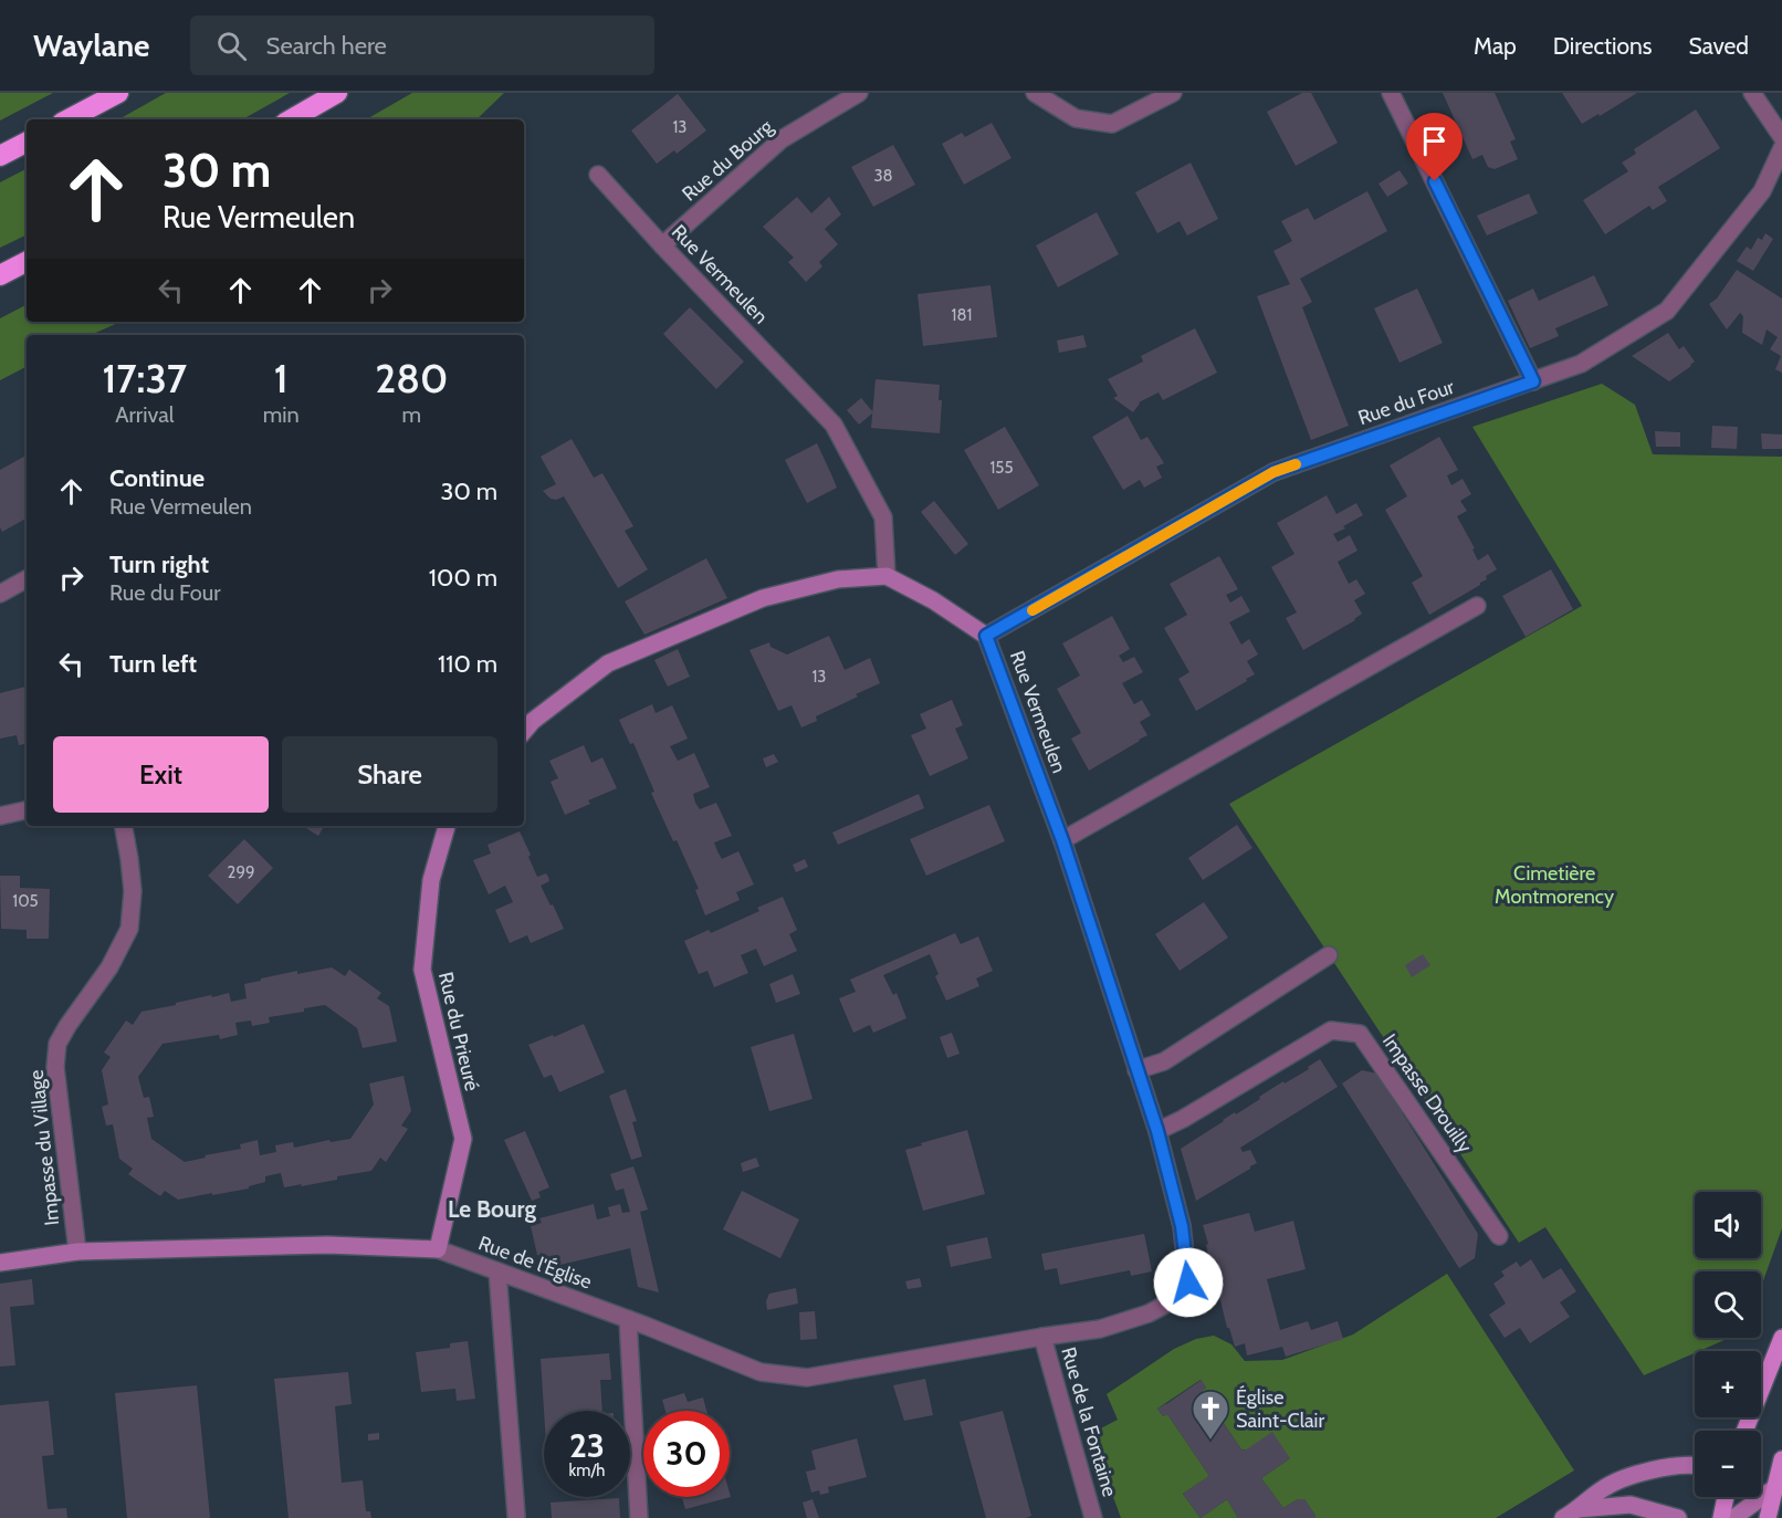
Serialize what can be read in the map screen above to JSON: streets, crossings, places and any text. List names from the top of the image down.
{
  "streets": {
    "street": [
      "Rue du Bourg",
      "Rue Vermeulen",
      "Rue du Four",
      "Rue du Prieuré",
      "Impasse Drouilly",
      "Impasse du Village",
      "Rue de l'Église",
      "Rue de la Fontaine"
    ]
  },
  "crossings": [
    ["Rue du Bourg", "Rue Vermeulen"],
    ["Rue Vermeulen", "Rue du Four"],
    ["Rue Vermeulen", "Impasse Drouilly"],
    ["Rue Vermeulen", "Rue de l'Église"],
    ["Rue Vermeulen", "Rue de la Fontaine"],
    ["Rue du Prieuré", "Rue de l'Église"],
    ["Impasse du Village", "Rue de l'Église"],
    ["Rue de l'Église", "Rue de la Fontaine"]
  ],
  "districts": ["Le Bourg"],
  "parks": ["Cimetière Montmorency"],
  "places": {
    "church": ["Église Saint-Clair"]
  },
  "house_numbers": [
    "13",
    "38",
    "181",
    "155",
    "13",
    "299",
    "105"
  ],
  "page": {
    "header": "Waylane",
    "search": "Search here",
    "nav": ["Map", "Directions", "Saved"],
    "turn": ["30 m", "Rue Vermeulen"],
    "eta": [
      "17:37",
      "Arrival",
      "1",
      "min",
      "280",
      "m"
    ],
    "list": [
      {
        "name": "Continue",
        "note": "Rue Vermeulen",
        "value": "30 m"
      },
      {
        "name": "Turn right",
        "note": "Rue du Four",
        "value": "100 m"
      },
      {
        "name": "Turn left",
        "value": "110 m"
      }
    ],
    "buttons": ["Exit", "Share"],
    "map_buttons": ["+", "−"],
    "speed": "23 km/h",
    "limit": "30"
  }
}
